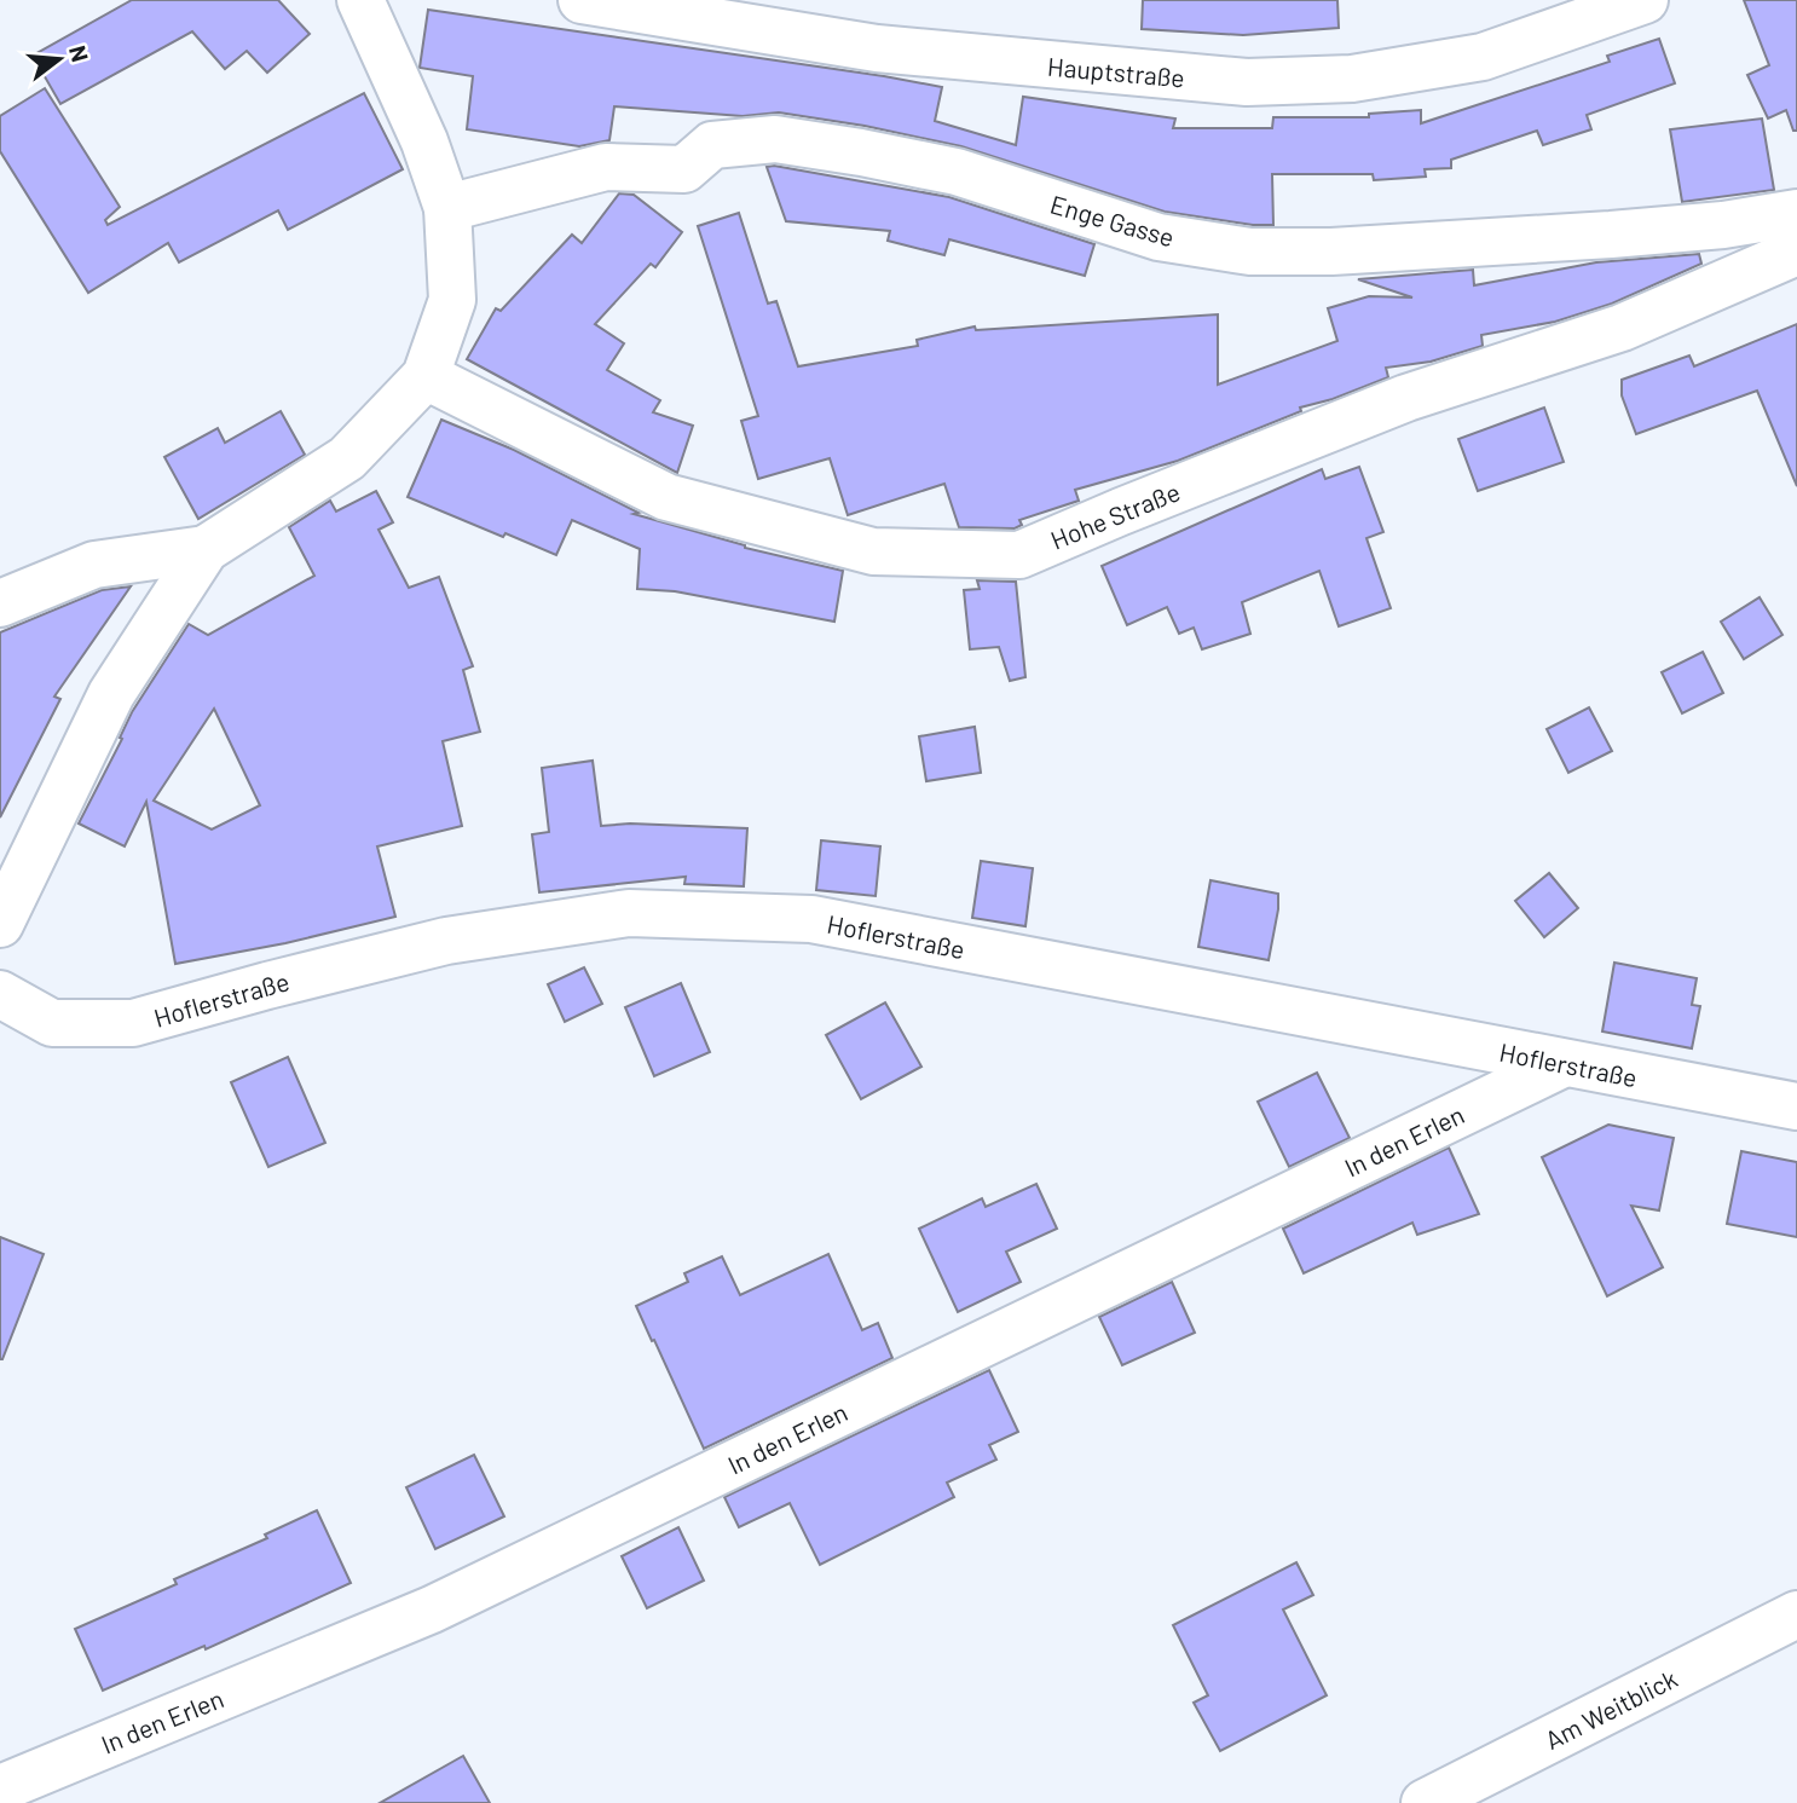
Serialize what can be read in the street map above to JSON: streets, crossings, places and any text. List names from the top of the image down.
{
  "streets": {
    "street": [
      "Hauptstraße",
      "Enge Gasse",
      "Hohe Straße",
      "Hoflerstraße",
      "In den Erlen",
      "Am Weitblick"
    ]
  },
  "crossings": [
    ["Hoflerstraße", "In den Erlen"]
  ],
  "north": "right"
}
